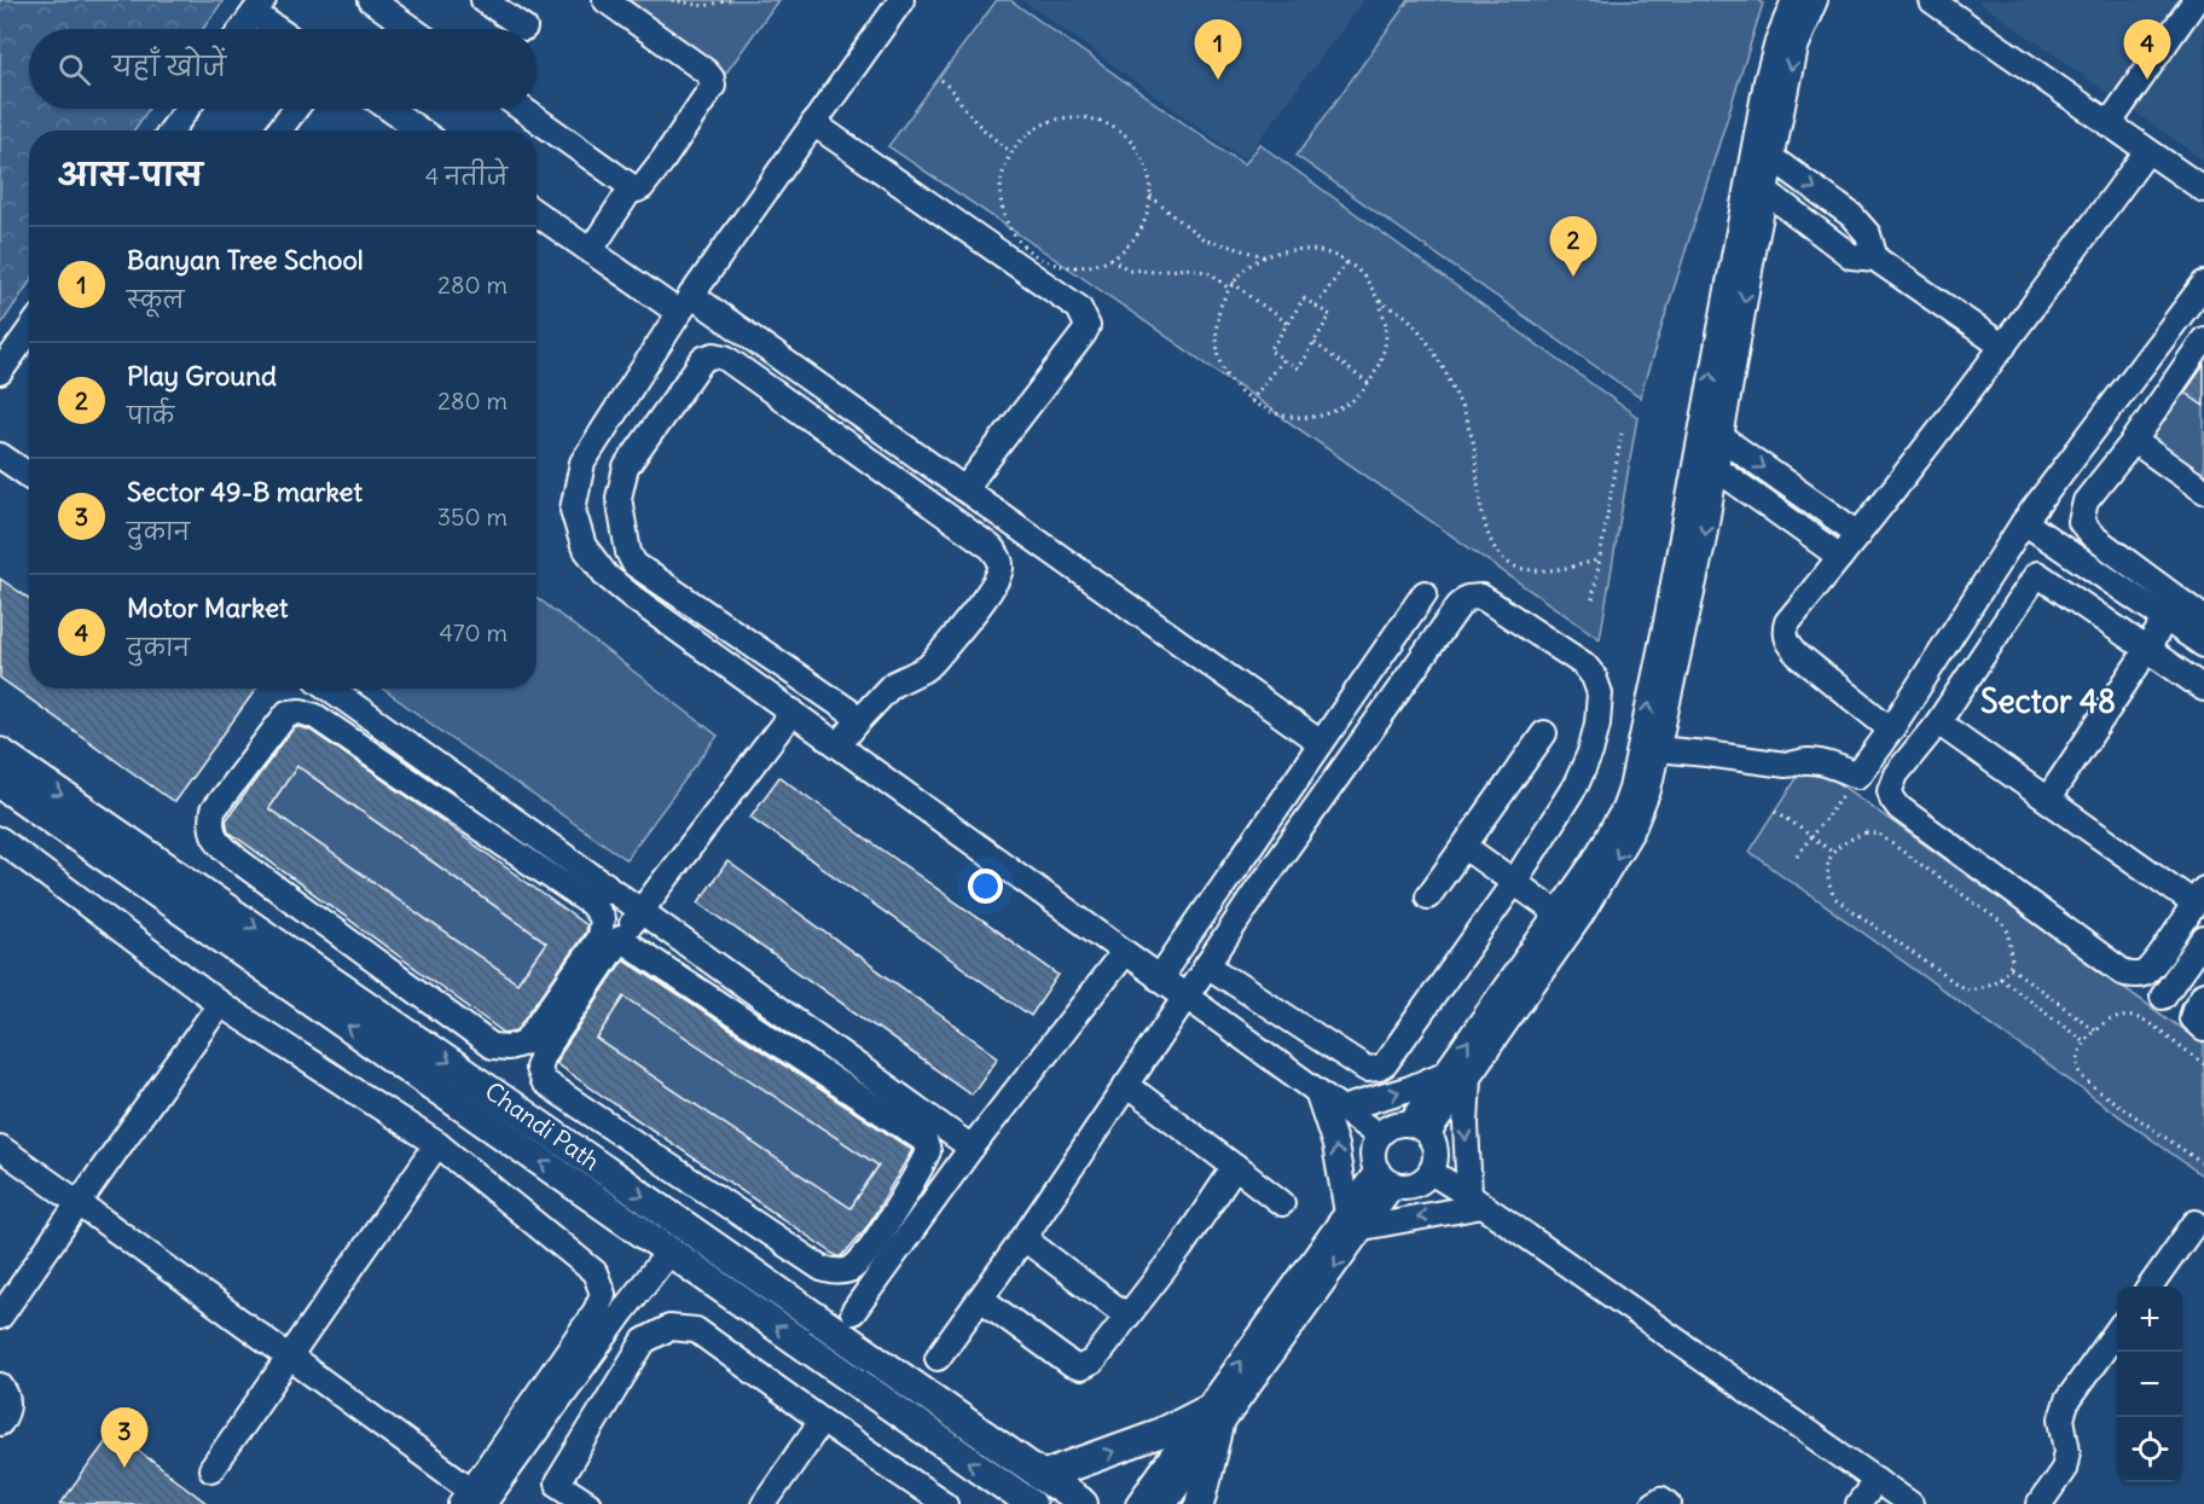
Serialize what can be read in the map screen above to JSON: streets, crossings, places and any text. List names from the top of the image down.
{
  "streets": {
    "main road": ["Chandi Path"]
  },
  "districts": ["Sector 48"],
  "page": {
    "pins": [
      "1",
      "4",
      "2",
      "3"
    ],
    "search": "यहाँ खोजें",
    "heading": ["आस-पास", "4 नतीजे"],
    "list": [
      {
        "mark": "1",
        "name": "Banyan Tree School",
        "note": "स्कूल",
        "value": "280 m"
      },
      {
        "mark": "2",
        "name": "Play Ground",
        "note": "पार्क",
        "value": "280 m"
      },
      {
        "mark": "3",
        "name": "Sector 49-B market",
        "note": "दुकान",
        "value": "350 m"
      },
      {
        "mark": "4",
        "name": "Motor Market",
        "note": "दुकान",
        "value": "470 m"
      }
    ],
    "map_buttons": ["+", "−"]
  }
}
